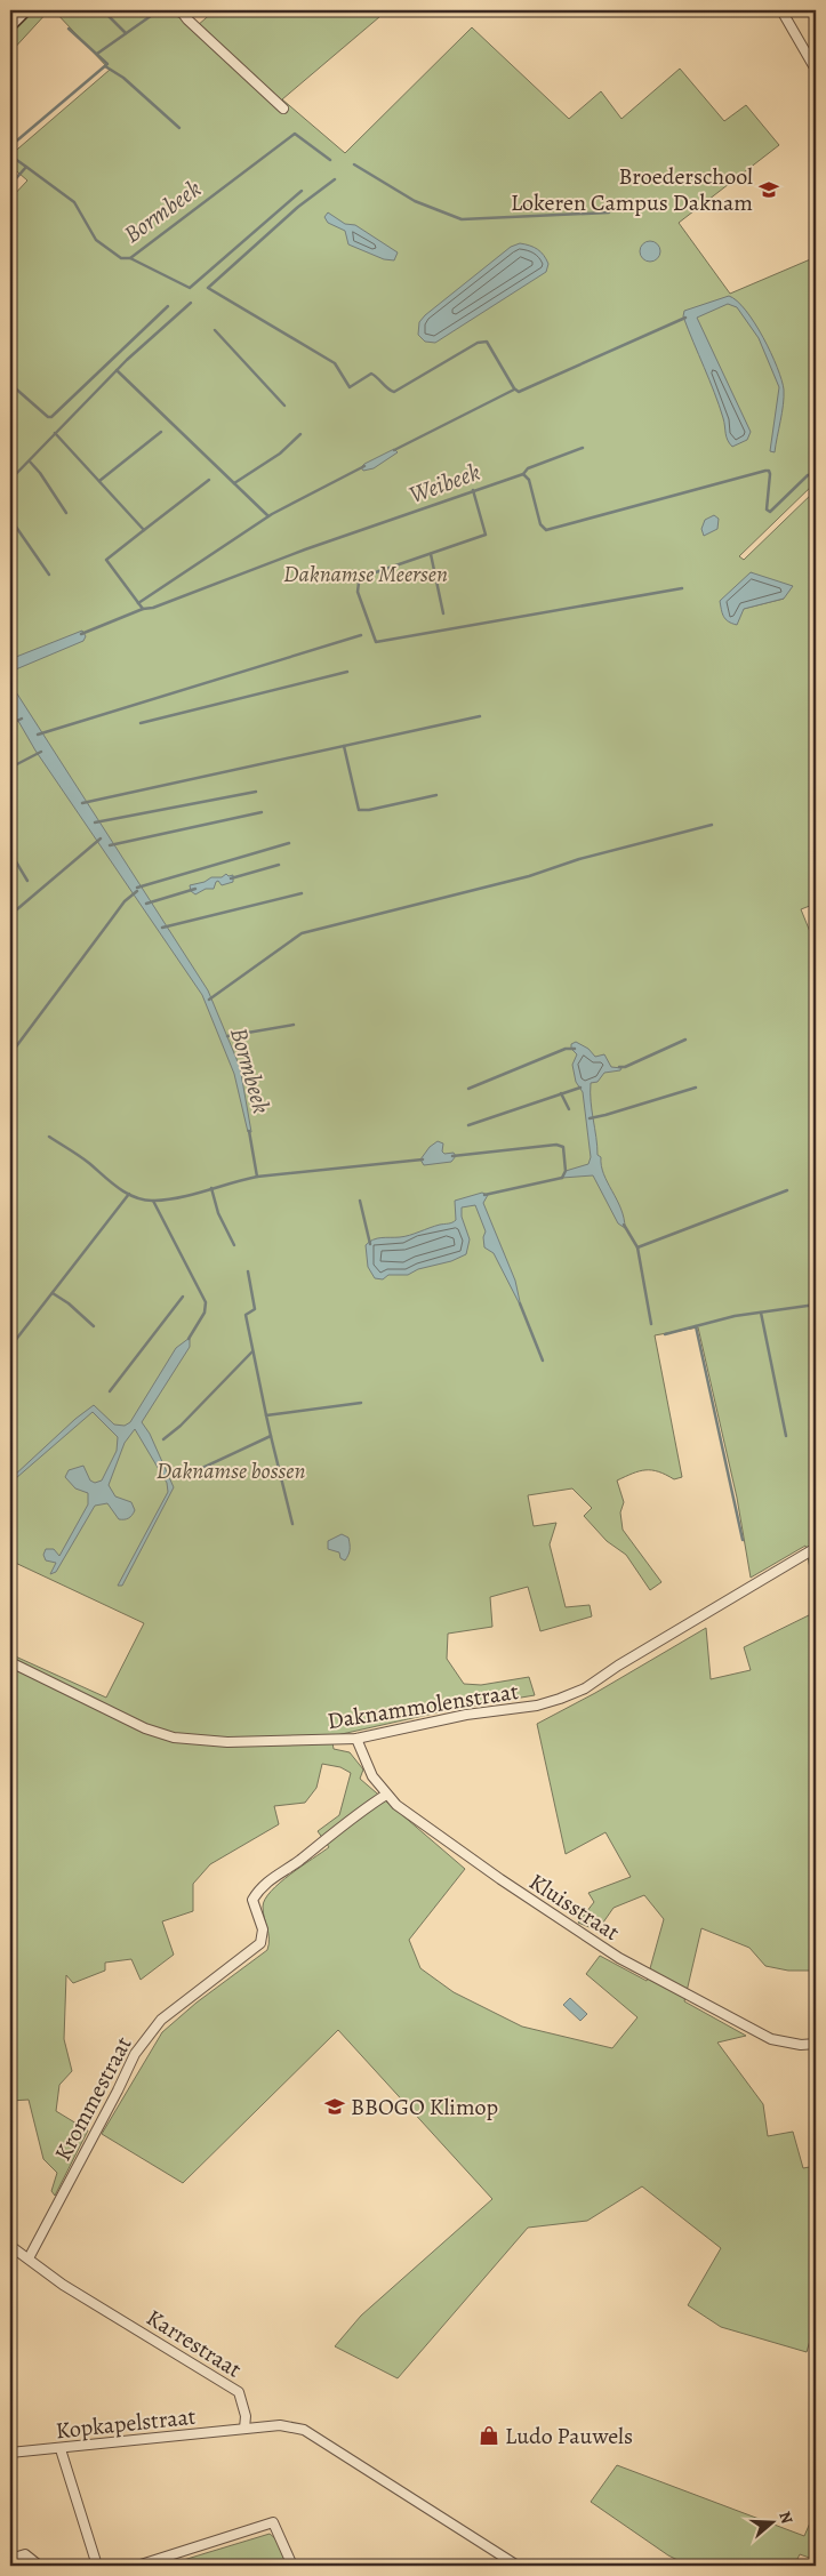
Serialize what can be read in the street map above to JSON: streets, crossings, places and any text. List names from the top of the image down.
{
  "streets": {
    "street": [
      "Daknammolenstraat",
      "Kluisstraat",
      "Krommestraat",
      "Karrestraat",
      "Kopkapelstraat"
    ]
  },
  "crossings": [
    ["Daknammolenstraat", "Kluisstraat"],
    ["Kluisstraat", "Krommestraat"],
    ["Krommestraat", "Karrestraat"],
    ["Karrestraat", "Kopkapelstraat"]
  ],
  "water": ["Bormbeek", "Weibeek"],
  "parks": ["Daknamse Meersen", "Daknamse bossen"],
  "places": {
    "school or university": ["Broederschool Lokeren Campus Daknam", "BBOGO Klimop"],
    "shop": ["Ludo Pauwels"]
  },
  "north": "right"
}
